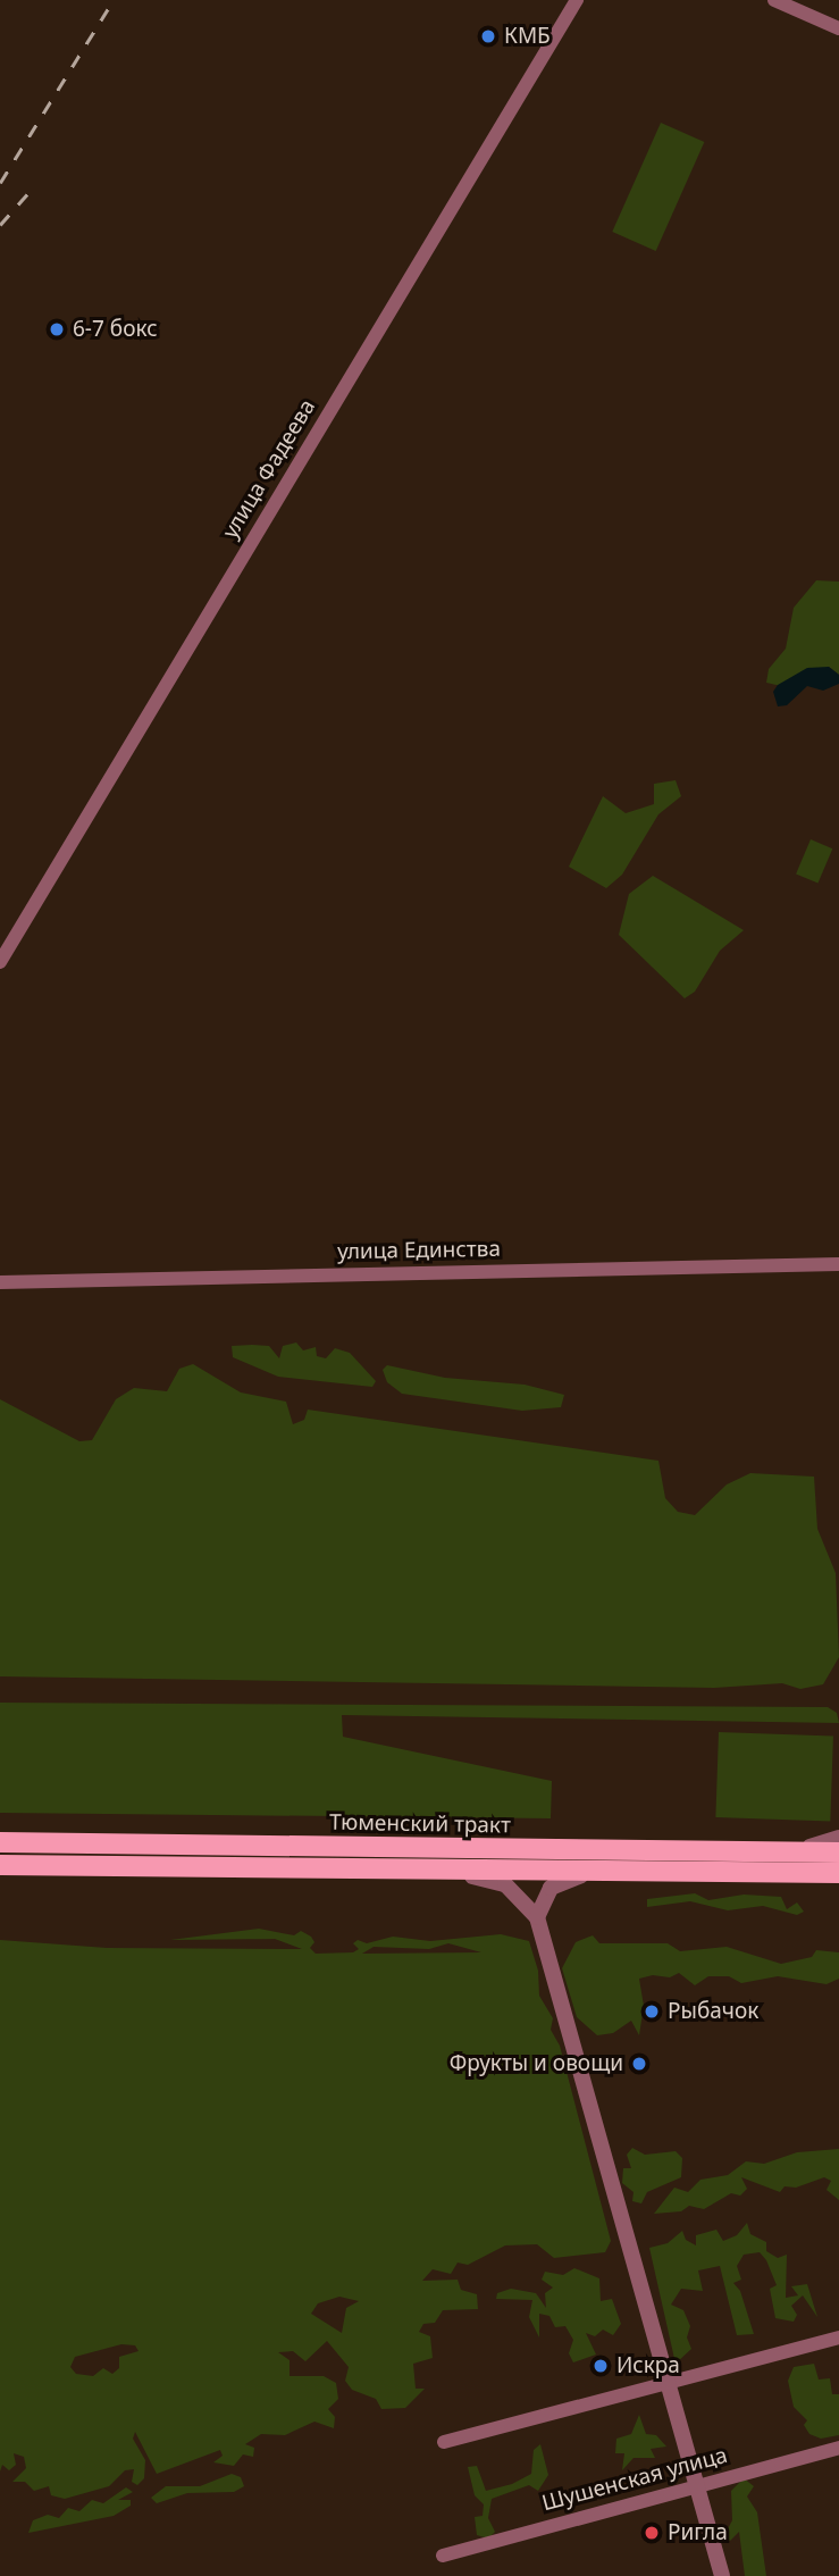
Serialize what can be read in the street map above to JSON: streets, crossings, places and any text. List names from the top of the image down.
{
  "streets": {
    "main road": ["Тюменский тракт"],
    "street": ["улица Фадеева", "улица Единства", "Шушенская улица"]
  },
  "places": [
    "КМБ",
    "6-7 бокс",
    "Рыбачок",
    "Фрукты и овощи",
    "Искра",
    "Ригла"
  ]
}
